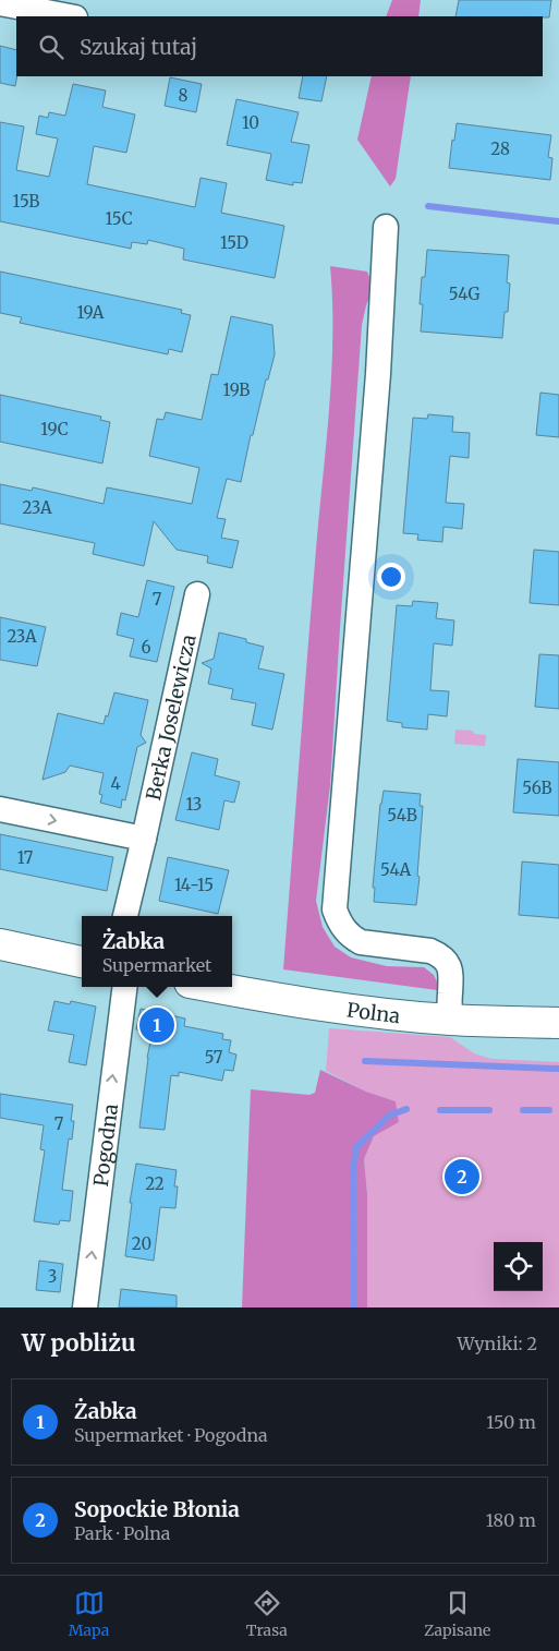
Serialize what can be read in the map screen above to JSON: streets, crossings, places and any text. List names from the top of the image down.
{
  "streets": {
    "street": ["Berka Joselewicza", "Polna", "Pogodna"]
  },
  "one_way": ["Pogodna"],
  "house_numbers": [
    "8",
    "10",
    "28",
    "15B",
    "15C",
    "15D",
    "54G",
    "19A",
    "19B",
    "19C",
    "23A",
    "7",
    "23A",
    "6",
    "4",
    "56B",
    "13",
    "54B",
    "17",
    "54A",
    "14-15",
    "57",
    "7",
    "22",
    "20",
    "3"
  ],
  "page": {
    "search": "Szukaj tutaj",
    "popup": ["Żabka", "Supermarket"],
    "pins": ["1", "2"],
    "heading": ["W pobliżu", "Wyniki: 2"],
    "list": [
      {
        "mark": "1",
        "name": "Żabka",
        "note": "Supermarket · Pogodna",
        "value": "150 m"
      },
      {
        "mark": "2",
        "name": "Sopockie Błonia",
        "note": "Park · Polna",
        "value": "180 m"
      }
    ],
    "nav": ["Mapa", "Trasa", "Zapisane"]
  }
}
